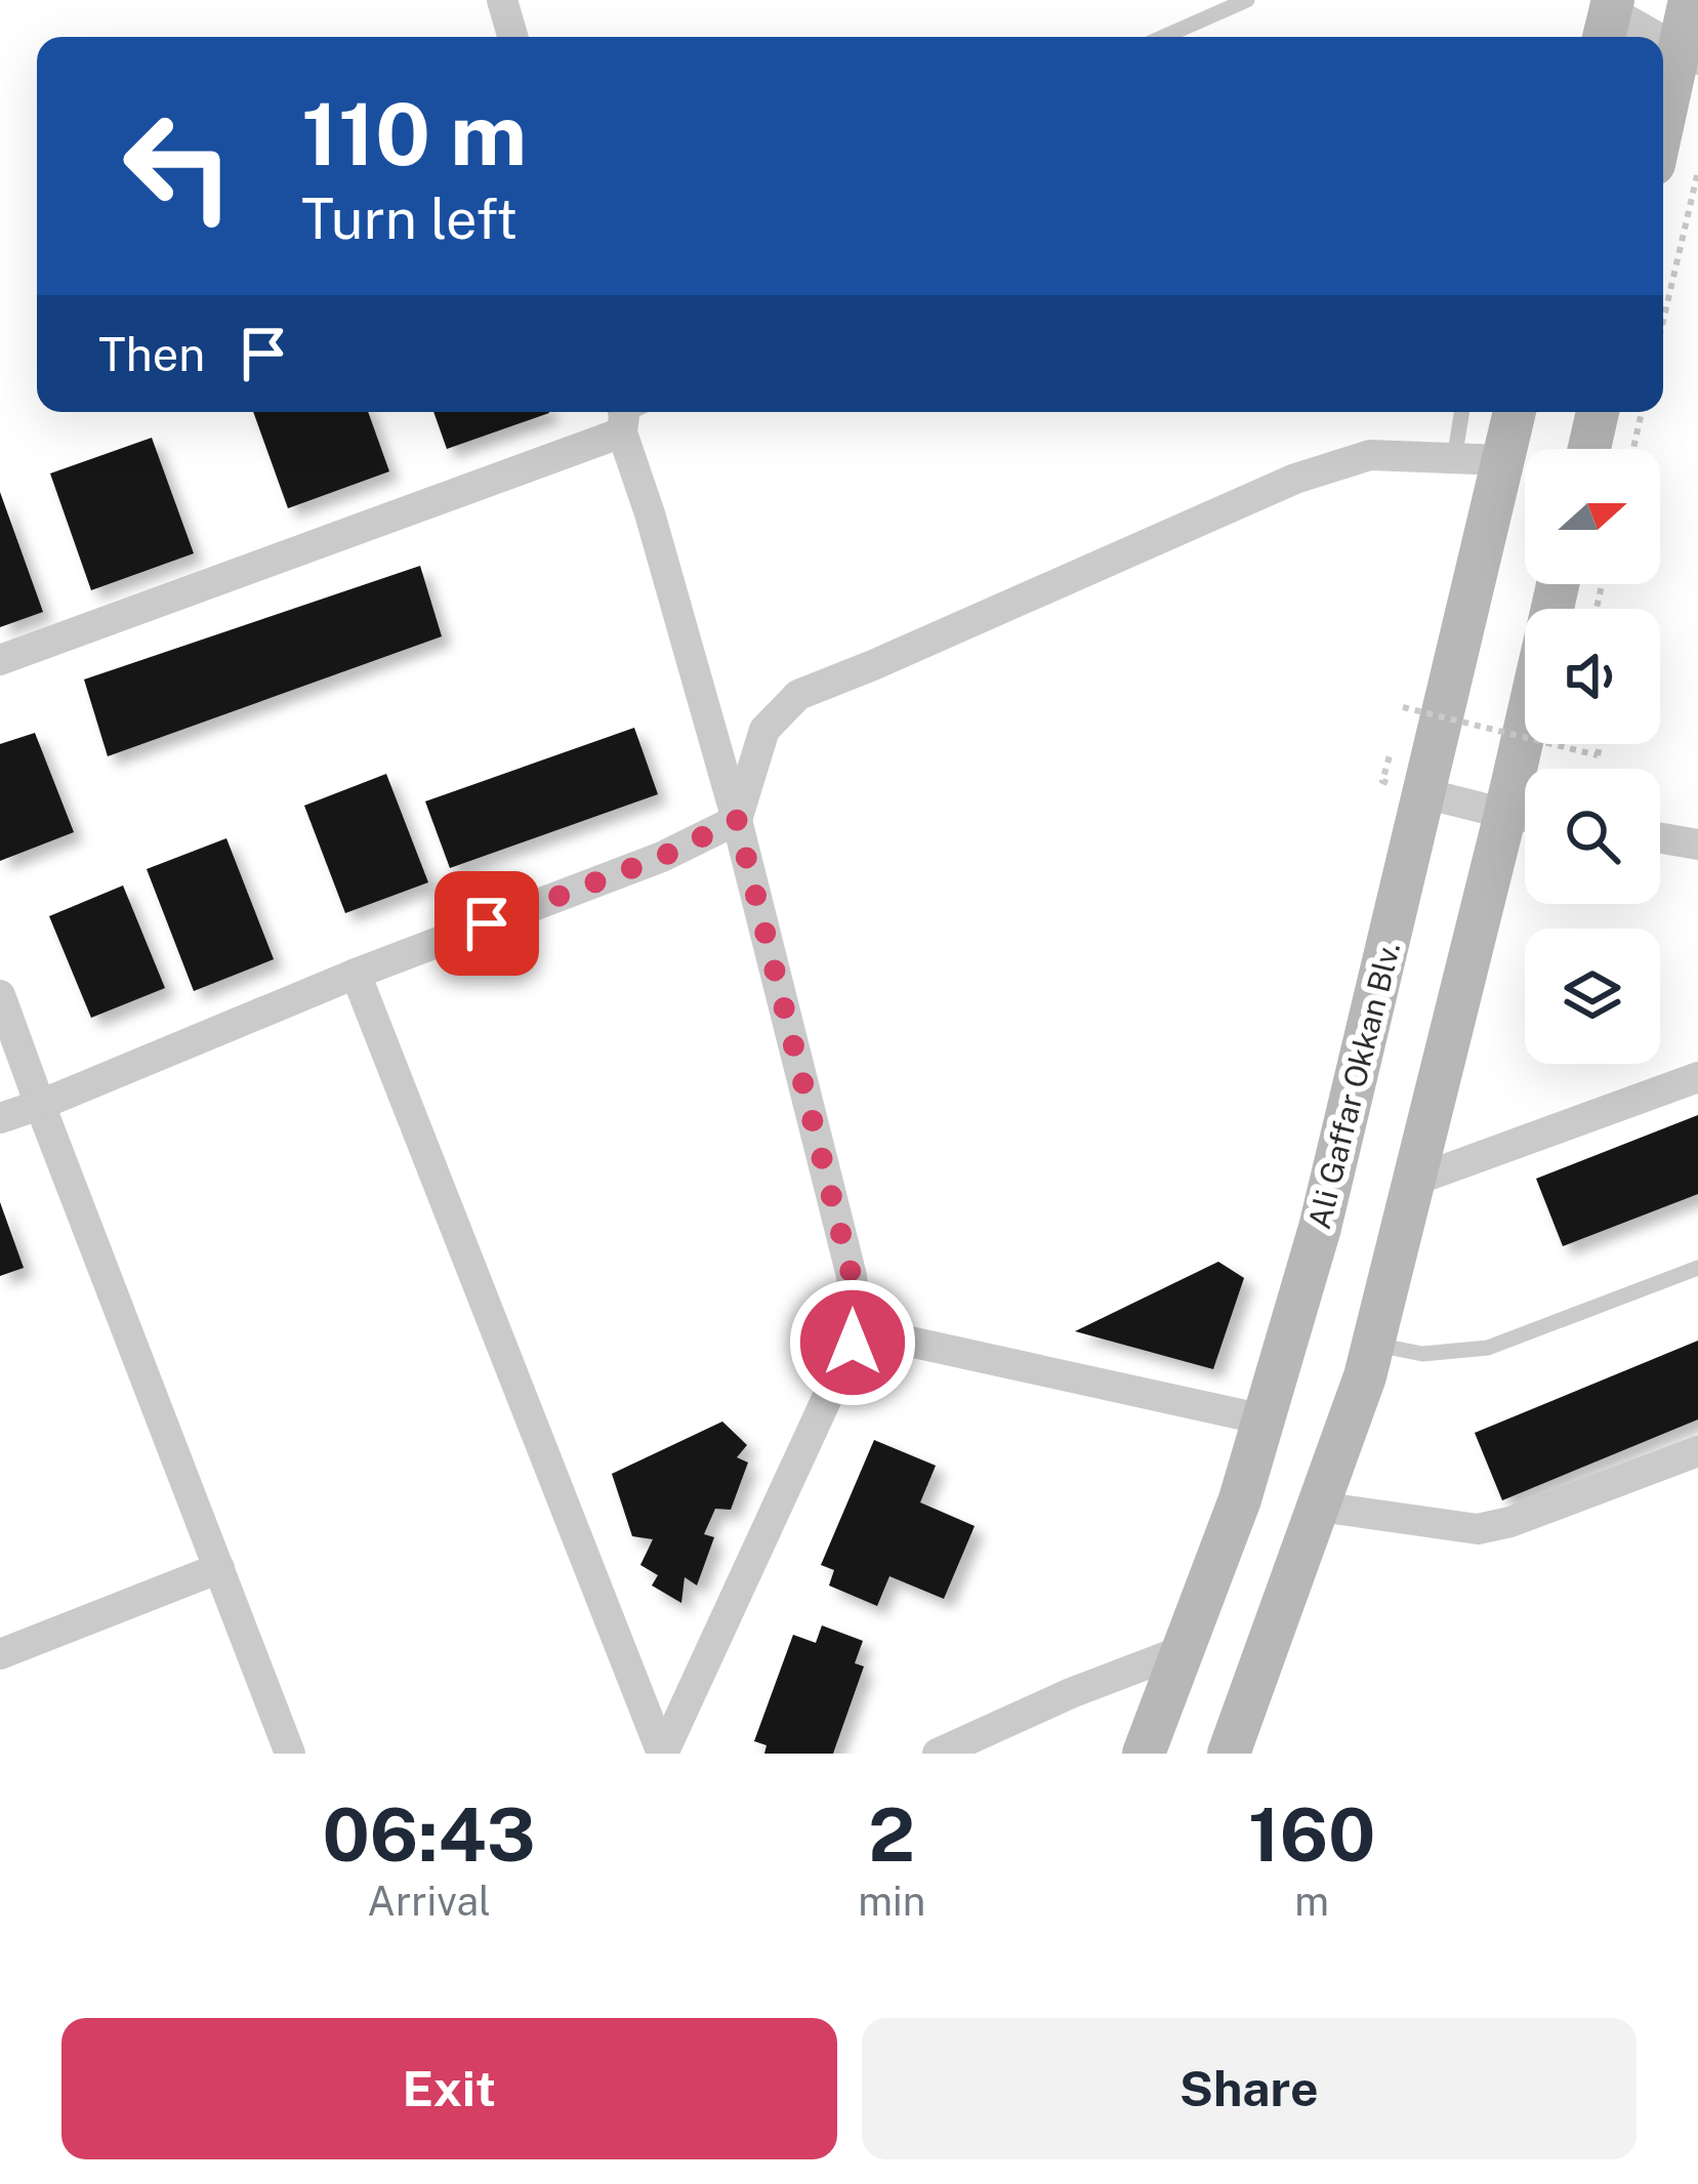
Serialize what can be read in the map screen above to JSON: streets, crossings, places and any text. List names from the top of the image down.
{
  "streets": {
    "main road": ["Ali Gaffar Okkan Blv."]
  },
  "north": "right",
  "page": {
    "turn": ["110 m", "Turn left"],
    "then": "Then",
    "eta": [
      "06:43",
      "Arrival",
      "2",
      "min",
      "160",
      "m"
    ],
    "buttons": ["Exit", "Share"]
  }
}
